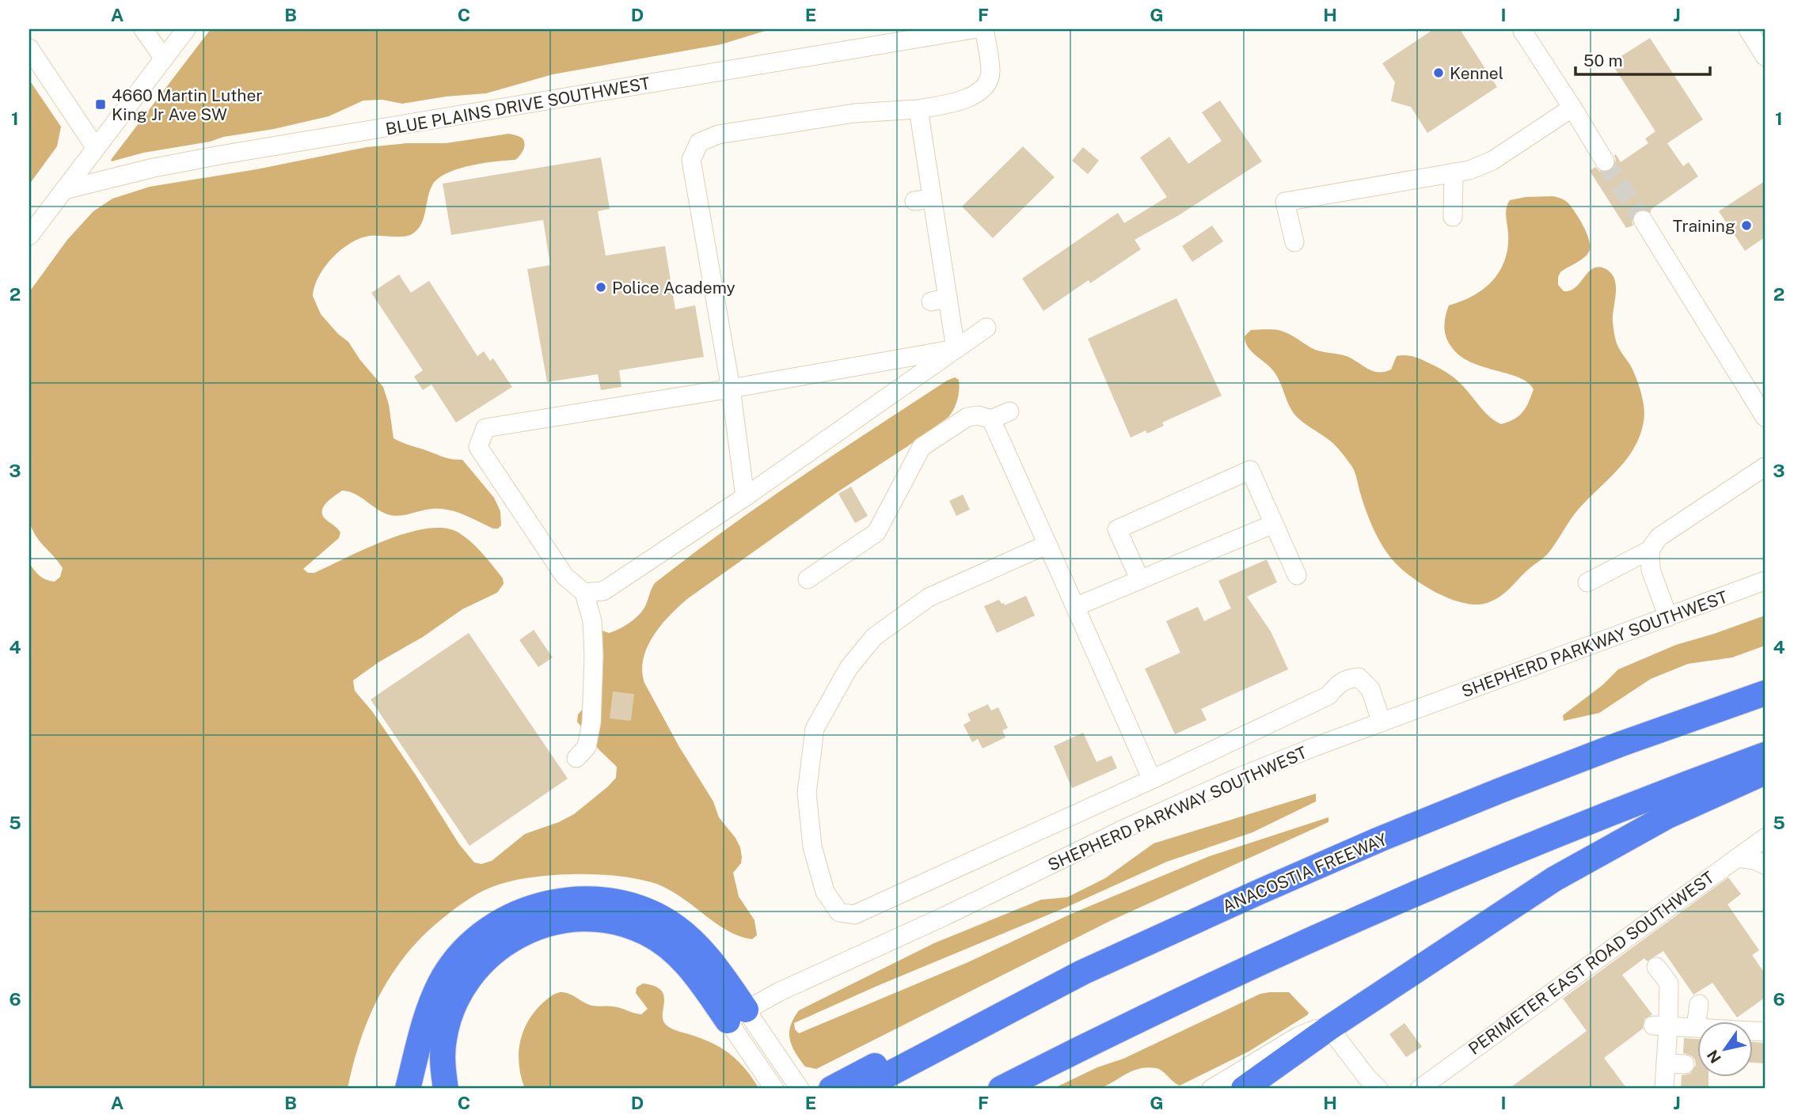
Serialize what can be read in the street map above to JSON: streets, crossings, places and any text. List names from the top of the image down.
{
  "streets": {
    "highway": ["ANACOSTIA FREEWAY"],
    "street": ["BLUE PLAINS DRIVE SOUTHWEST", "SHEPHERD PARKWAY SOUTHWEST", "PERIMETER EAST ROAD SOUTHWEST"]
  },
  "places": {
    "other": ["Kennel", "Training", "Police Academy"],
    "transit": ["4660 Martin Luther King Jr Ave SW"]
  },
  "scale_bar": "50 m",
  "north": "bottom left",
  "grid": {
    "columns": [
      "A",
      "B",
      "C",
      "D",
      "E",
      "F",
      "G",
      "H",
      "I",
      "J"
    ],
    "rows": [
      "1",
      "2",
      "3",
      "4",
      "5",
      "6"
    ]
  }
}
